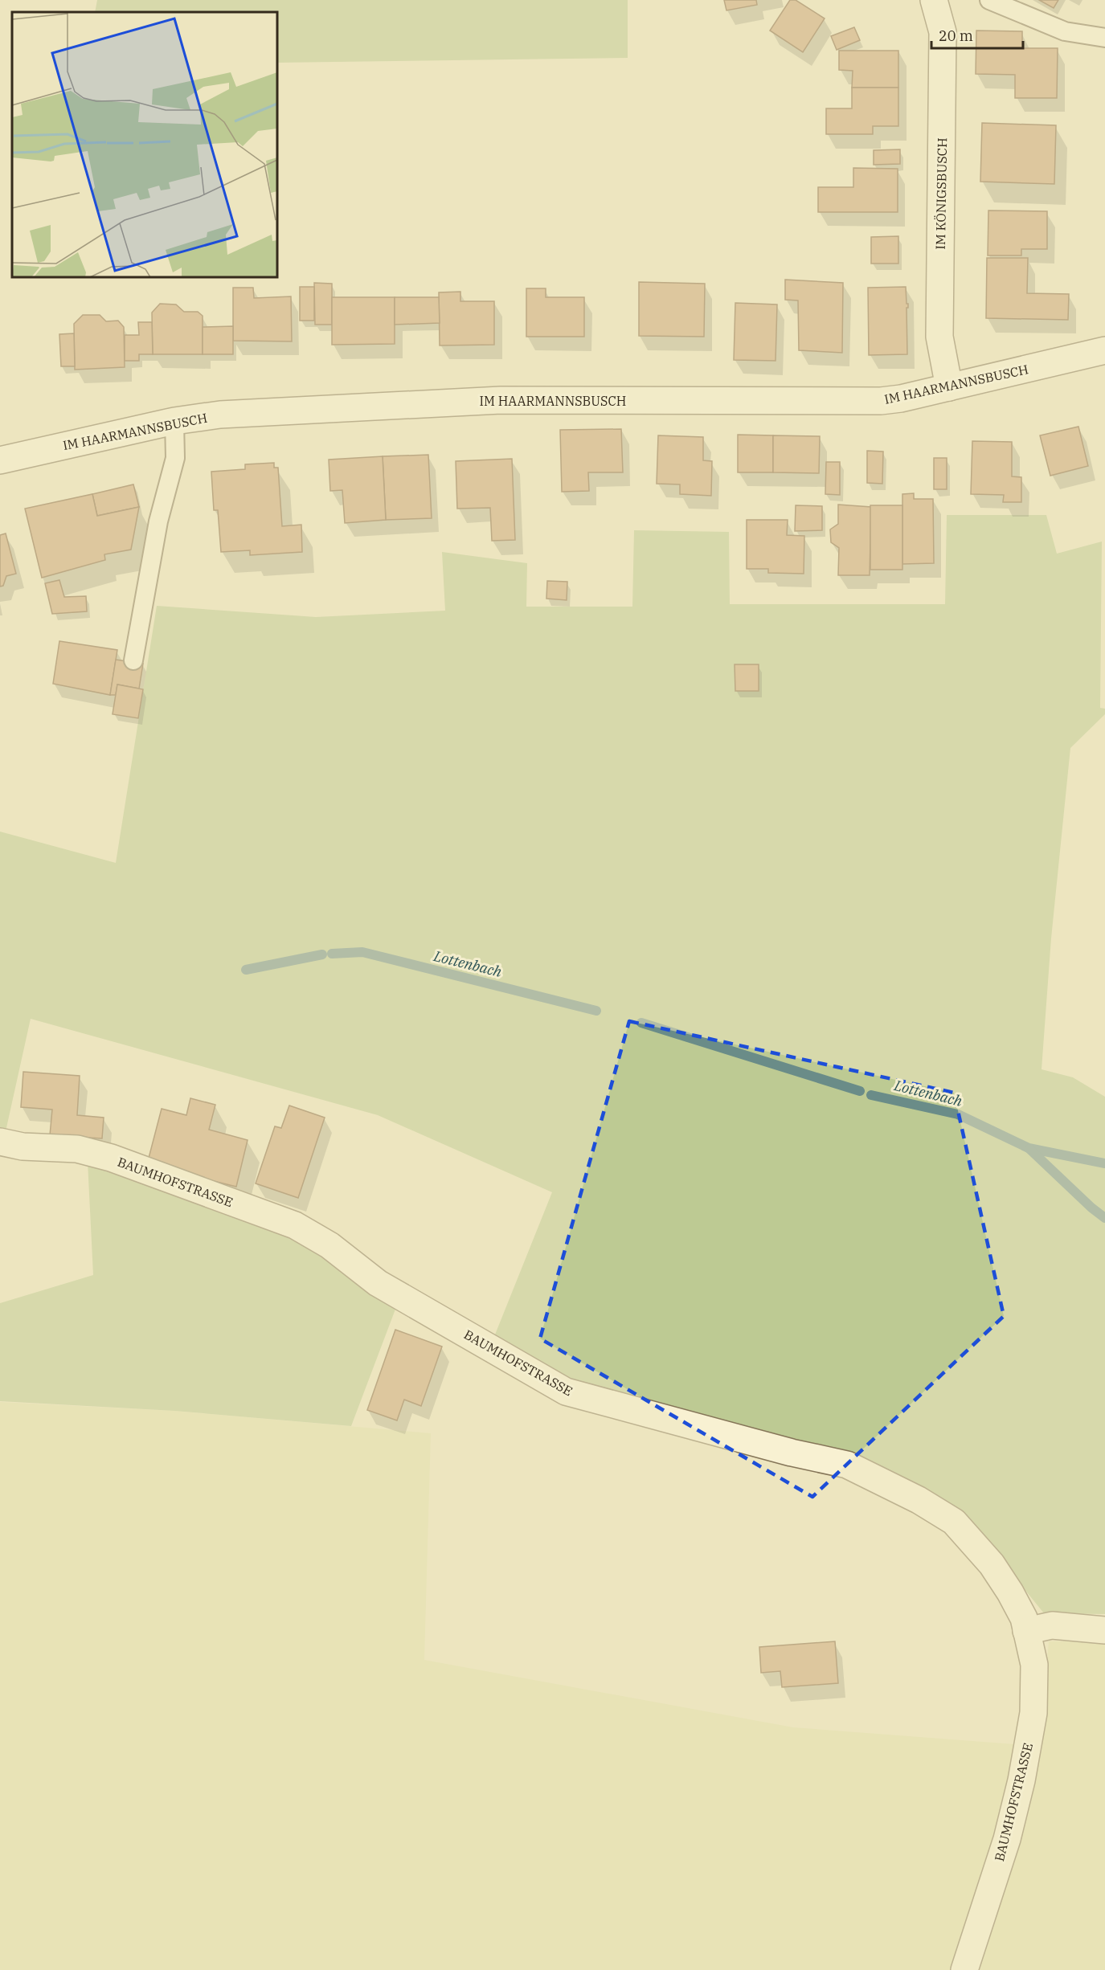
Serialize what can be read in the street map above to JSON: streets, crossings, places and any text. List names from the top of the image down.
{
  "streets": {
    "street": ["IM KÖNIGSBUSCH", "IM HAARMANNSBUSCH", "BAUMHOFSTRASSE"]
  },
  "crossings": [
    ["IM KÖNIGSBUSCH", "IM HAARMANNSBUSCH"]
  ],
  "water": ["Lottenbach"],
  "scale_bar": "20 m"
}
